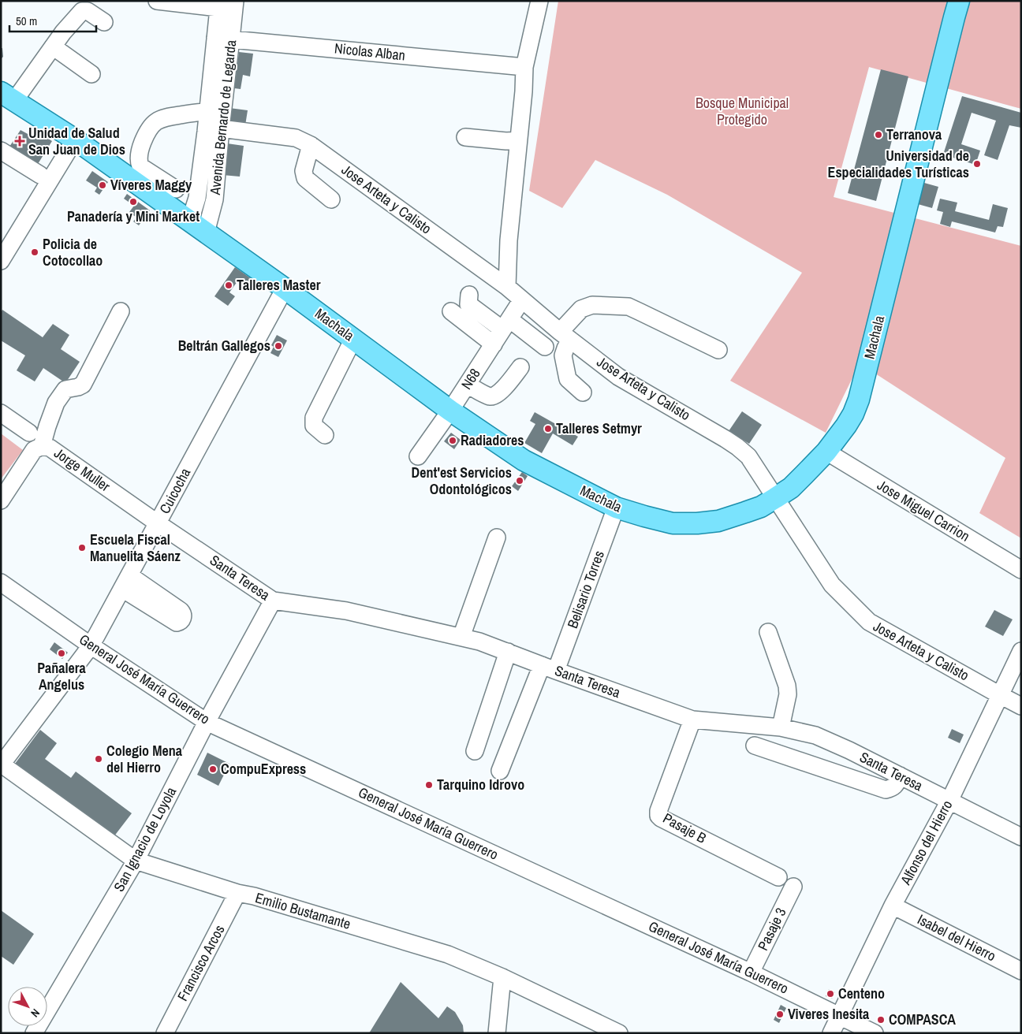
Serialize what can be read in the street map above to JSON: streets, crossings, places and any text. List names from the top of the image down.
{
  "streets": {
    "main road": ["Machala"],
    "street": [
      "Nicolas Alban",
      "Avenida Bernardo de Legarda",
      "Jose Arteta y Calisto",
      "N68",
      "Jorge Muller",
      "Cuicocha",
      "Jose Miguel Carrion",
      "Santa Teresa",
      "Belisario Torres",
      "General José María Guerrero",
      "Pasaje B",
      "San Ignacio de Loyola",
      "Alfonso del Hierro",
      "Emilio Bustamante",
      "Pasaje 3",
      "Isabel del Hierro",
      "Francisco Arcos"
    ]
  },
  "crossings": [
    ["Nicolas Alban", "Avenida Bernardo de Legarda"],
    ["Avenida Bernardo de Legarda", "Jose Arteta y Calisto"],
    ["Avenida Bernardo de Legarda", "Machala"],
    ["Jose Arteta y Calisto", "Machala"],
    ["Jose Arteta y Calisto", "N68"],
    ["Jose Arteta y Calisto", "Alfonso del Hierro"],
    ["Machala", "N68"],
    ["Machala", "Cuicocha"],
    ["Machala", "Jose Miguel Carrion"],
    ["Machala", "Belisario Torres"],
    ["Jorge Muller", "Cuicocha"],
    ["Jorge Muller", "Santa Teresa"],
    ["Cuicocha", "Santa Teresa"],
    ["Cuicocha", "General José María Guerrero"],
    ["Cuicocha", "Emilio Bustamante"],
    ["Santa Teresa", "Belisario Torres"],
    ["Santa Teresa", "Pasaje B"],
    ["Santa Teresa", "San Ignacio de Loyola"],
    ["Santa Teresa", "Alfonso del Hierro"],
    ["General José María Guerrero", "San Ignacio de Loyola"],
    ["General José María Guerrero", "Alfonso del Hierro"],
    ["General José María Guerrero", "Pasaje 3"],
    ["San Ignacio de Loyola", "Emilio Bustamante"],
    ["Alfonso del Hierro", "Isabel del Hierro"],
    ["Emilio Bustamante", "Francisco Arcos"]
  ],
  "parks": ["Bosque Municipal Protegido"],
  "places": {
    "other": [
      "Terranova",
      "Universidad de Especialidades Turísticas",
      "Víveres Maggy",
      "Panadería y Mini Market",
      "Policia de Cotocollao",
      "Talleres Master",
      "Beltrán Gallegos",
      "Talleres Setmyr",
      "Radiadores",
      "Dent'est Servicios Odontológicos",
      "Escuela Fiscal Manuelita Sáenz",
      "Pañalera Angelus",
      "Colegio Mena del Hierro",
      "CompuExpress",
      "Tarquino Idrovo",
      "Centeno",
      "Viveres Inesita",
      "COMPASCA"
    ],
    "health": ["Unidad de Salud San Juan de Dios"]
  },
  "scale_bar": "50 m",
  "north": "bottom right"
}
